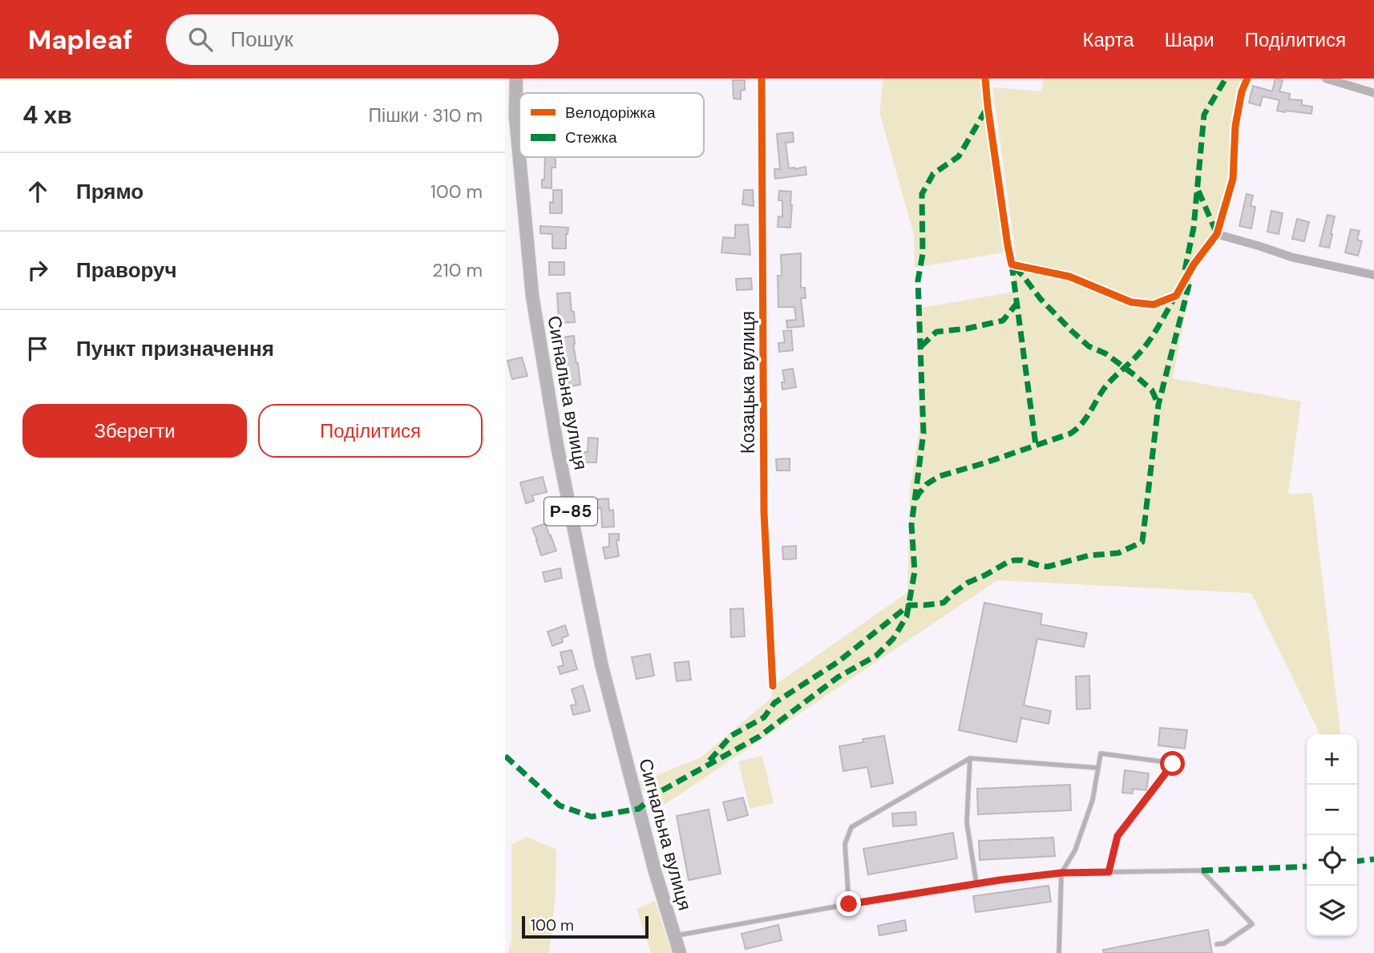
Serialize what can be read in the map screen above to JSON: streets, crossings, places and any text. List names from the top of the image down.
{
  "streets": {
    "main road": ["Сигнальна вулиця", "Р-85"],
    "street": ["Козацька вулиця"]
  },
  "crossings": [
    ["Сигнальна вулиця", "Р-85"]
  ],
  "legend": ["Велодоріжка", "Стежка"],
  "scale_bar": "100 m",
  "page": {
    "header": "Mapleaf",
    "search": "Пошук",
    "nav": ["Карта", "Шари", "Поділитися"],
    "heading": ["4 хв", "Пішки · 310 m"],
    "list": [
      ["Прямо", "100 m"],
      ["Праворуч", "210 m"],
      "Пункт призначення"
    ],
    "buttons": ["Зберегти", "Поділитися"],
    "map_buttons": ["+", "−"],
    "scale": "100 m"
  }
}
